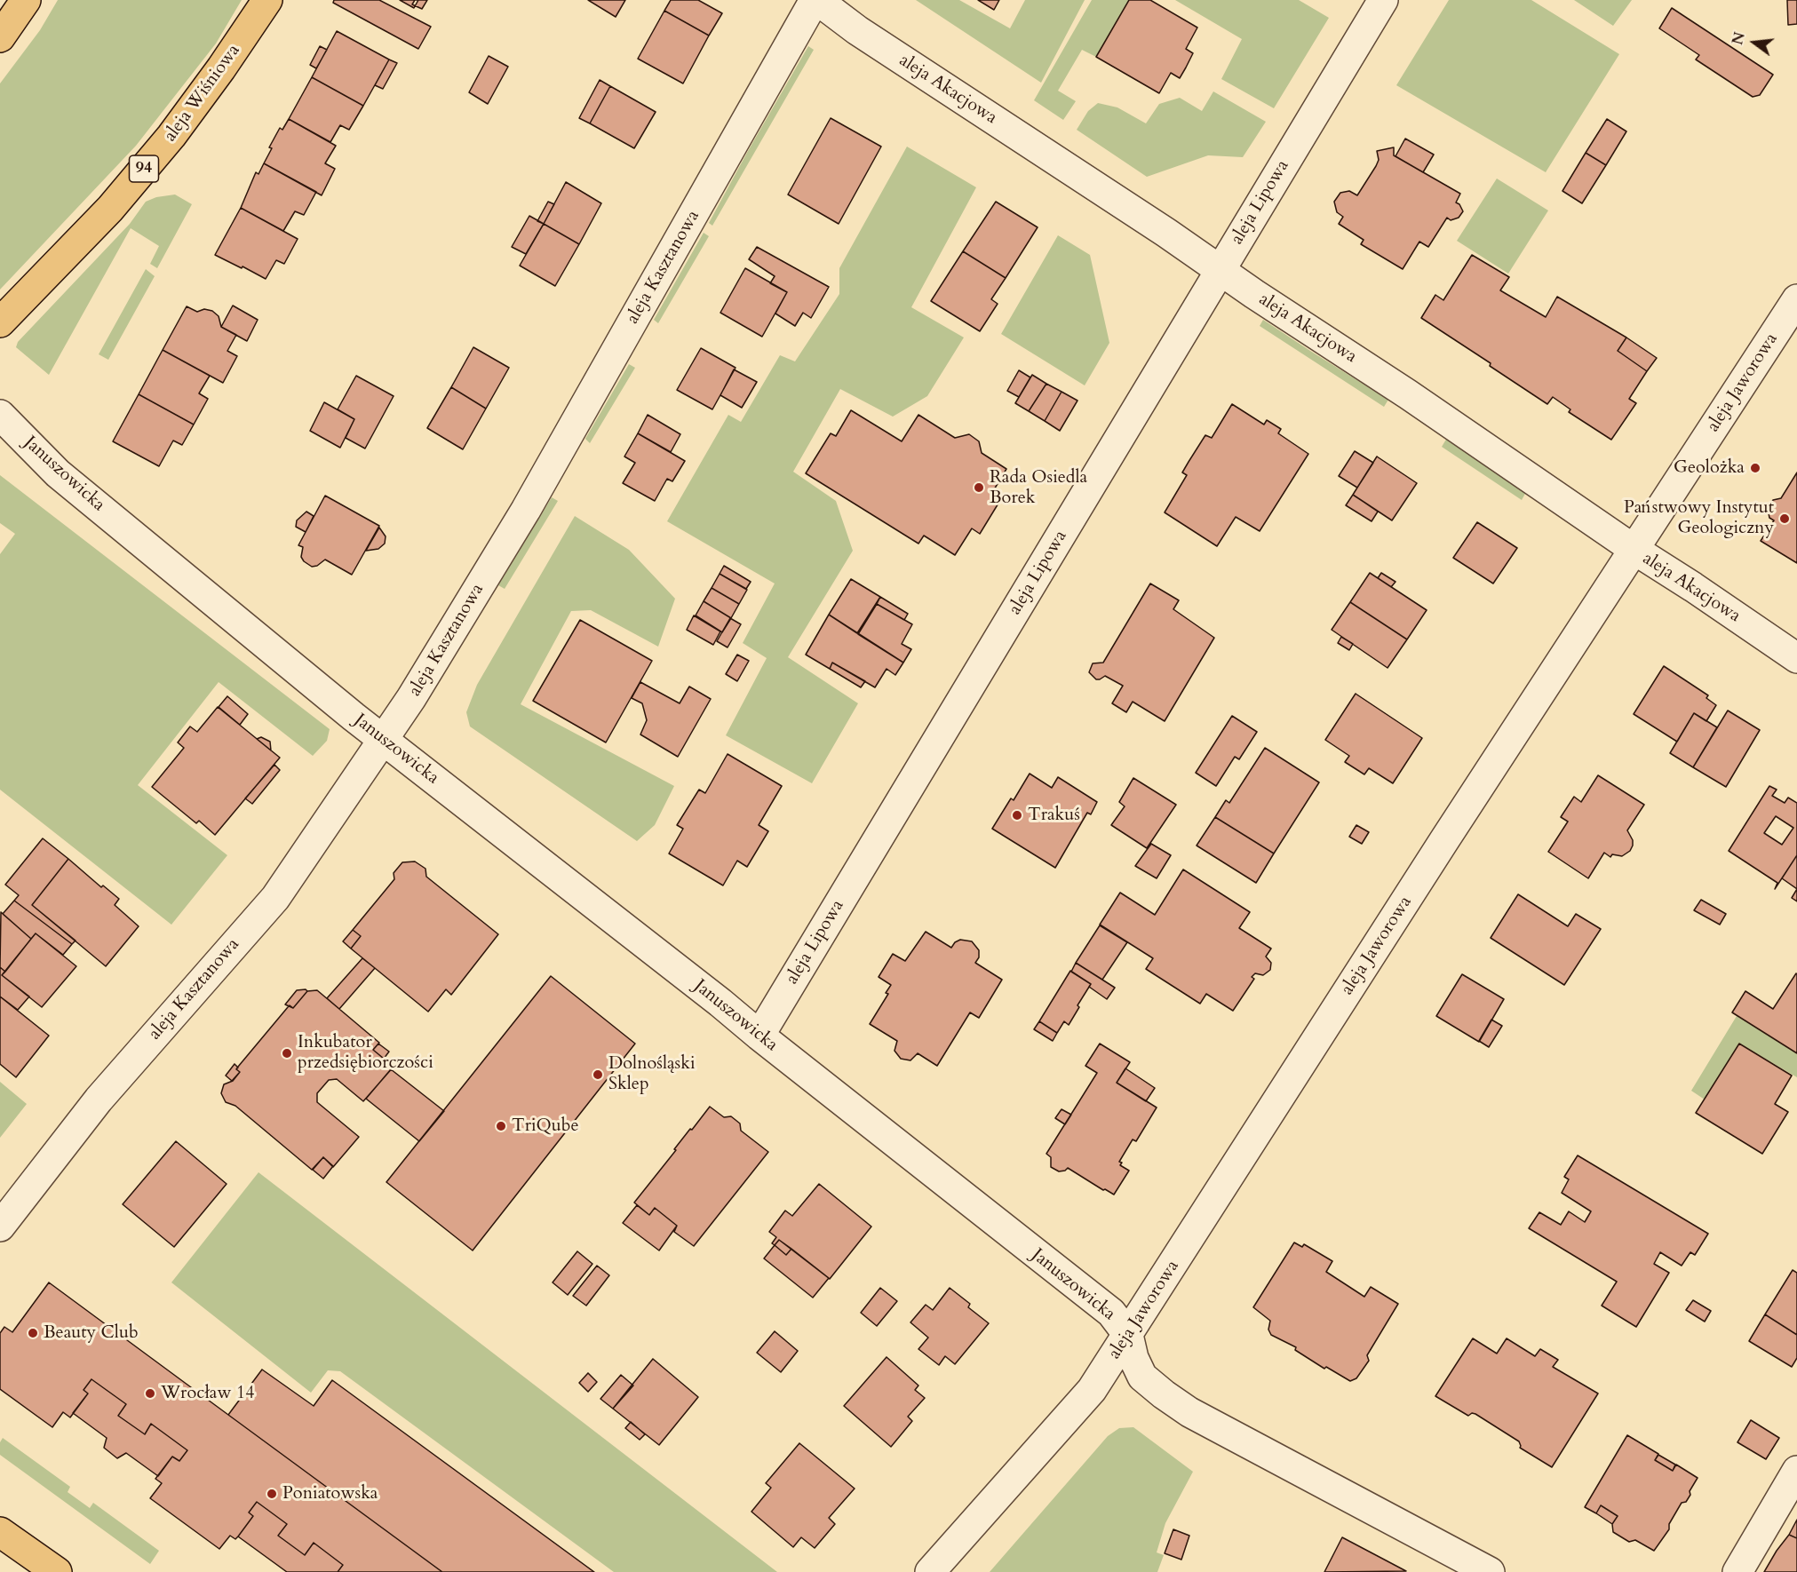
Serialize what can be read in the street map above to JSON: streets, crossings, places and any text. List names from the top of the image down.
{
  "streets": {
    "main road": ["aleja Wiśniowa", "94"],
    "street": [
      "aleja Akacjowa",
      "aleja Lipowa",
      "aleja Kasztanowa",
      "aleja Jaworowa",
      "Januszowicka"
    ]
  },
  "crossings": [
    ["aleja Akacjowa", "aleja Lipowa"],
    ["aleja Akacjowa", "aleja Kasztanowa"],
    ["aleja Akacjowa", "aleja Jaworowa"],
    ["aleja Lipowa", "Januszowicka"],
    ["aleja Kasztanowa", "Januszowicka"],
    ["aleja Jaworowa", "Januszowicka"]
  ],
  "places": [
    "Geolożka",
    "Rada Osiedla Borek",
    "Państwowy Instytut Geologiczny",
    "Trakuś",
    "Inkubator przedsiębiorczości",
    "Dolnośląski Sklep",
    "TriQube",
    "Beauty Club",
    "Wrocław 14",
    "Poniatowska"
  ],
  "north": "left"
}
